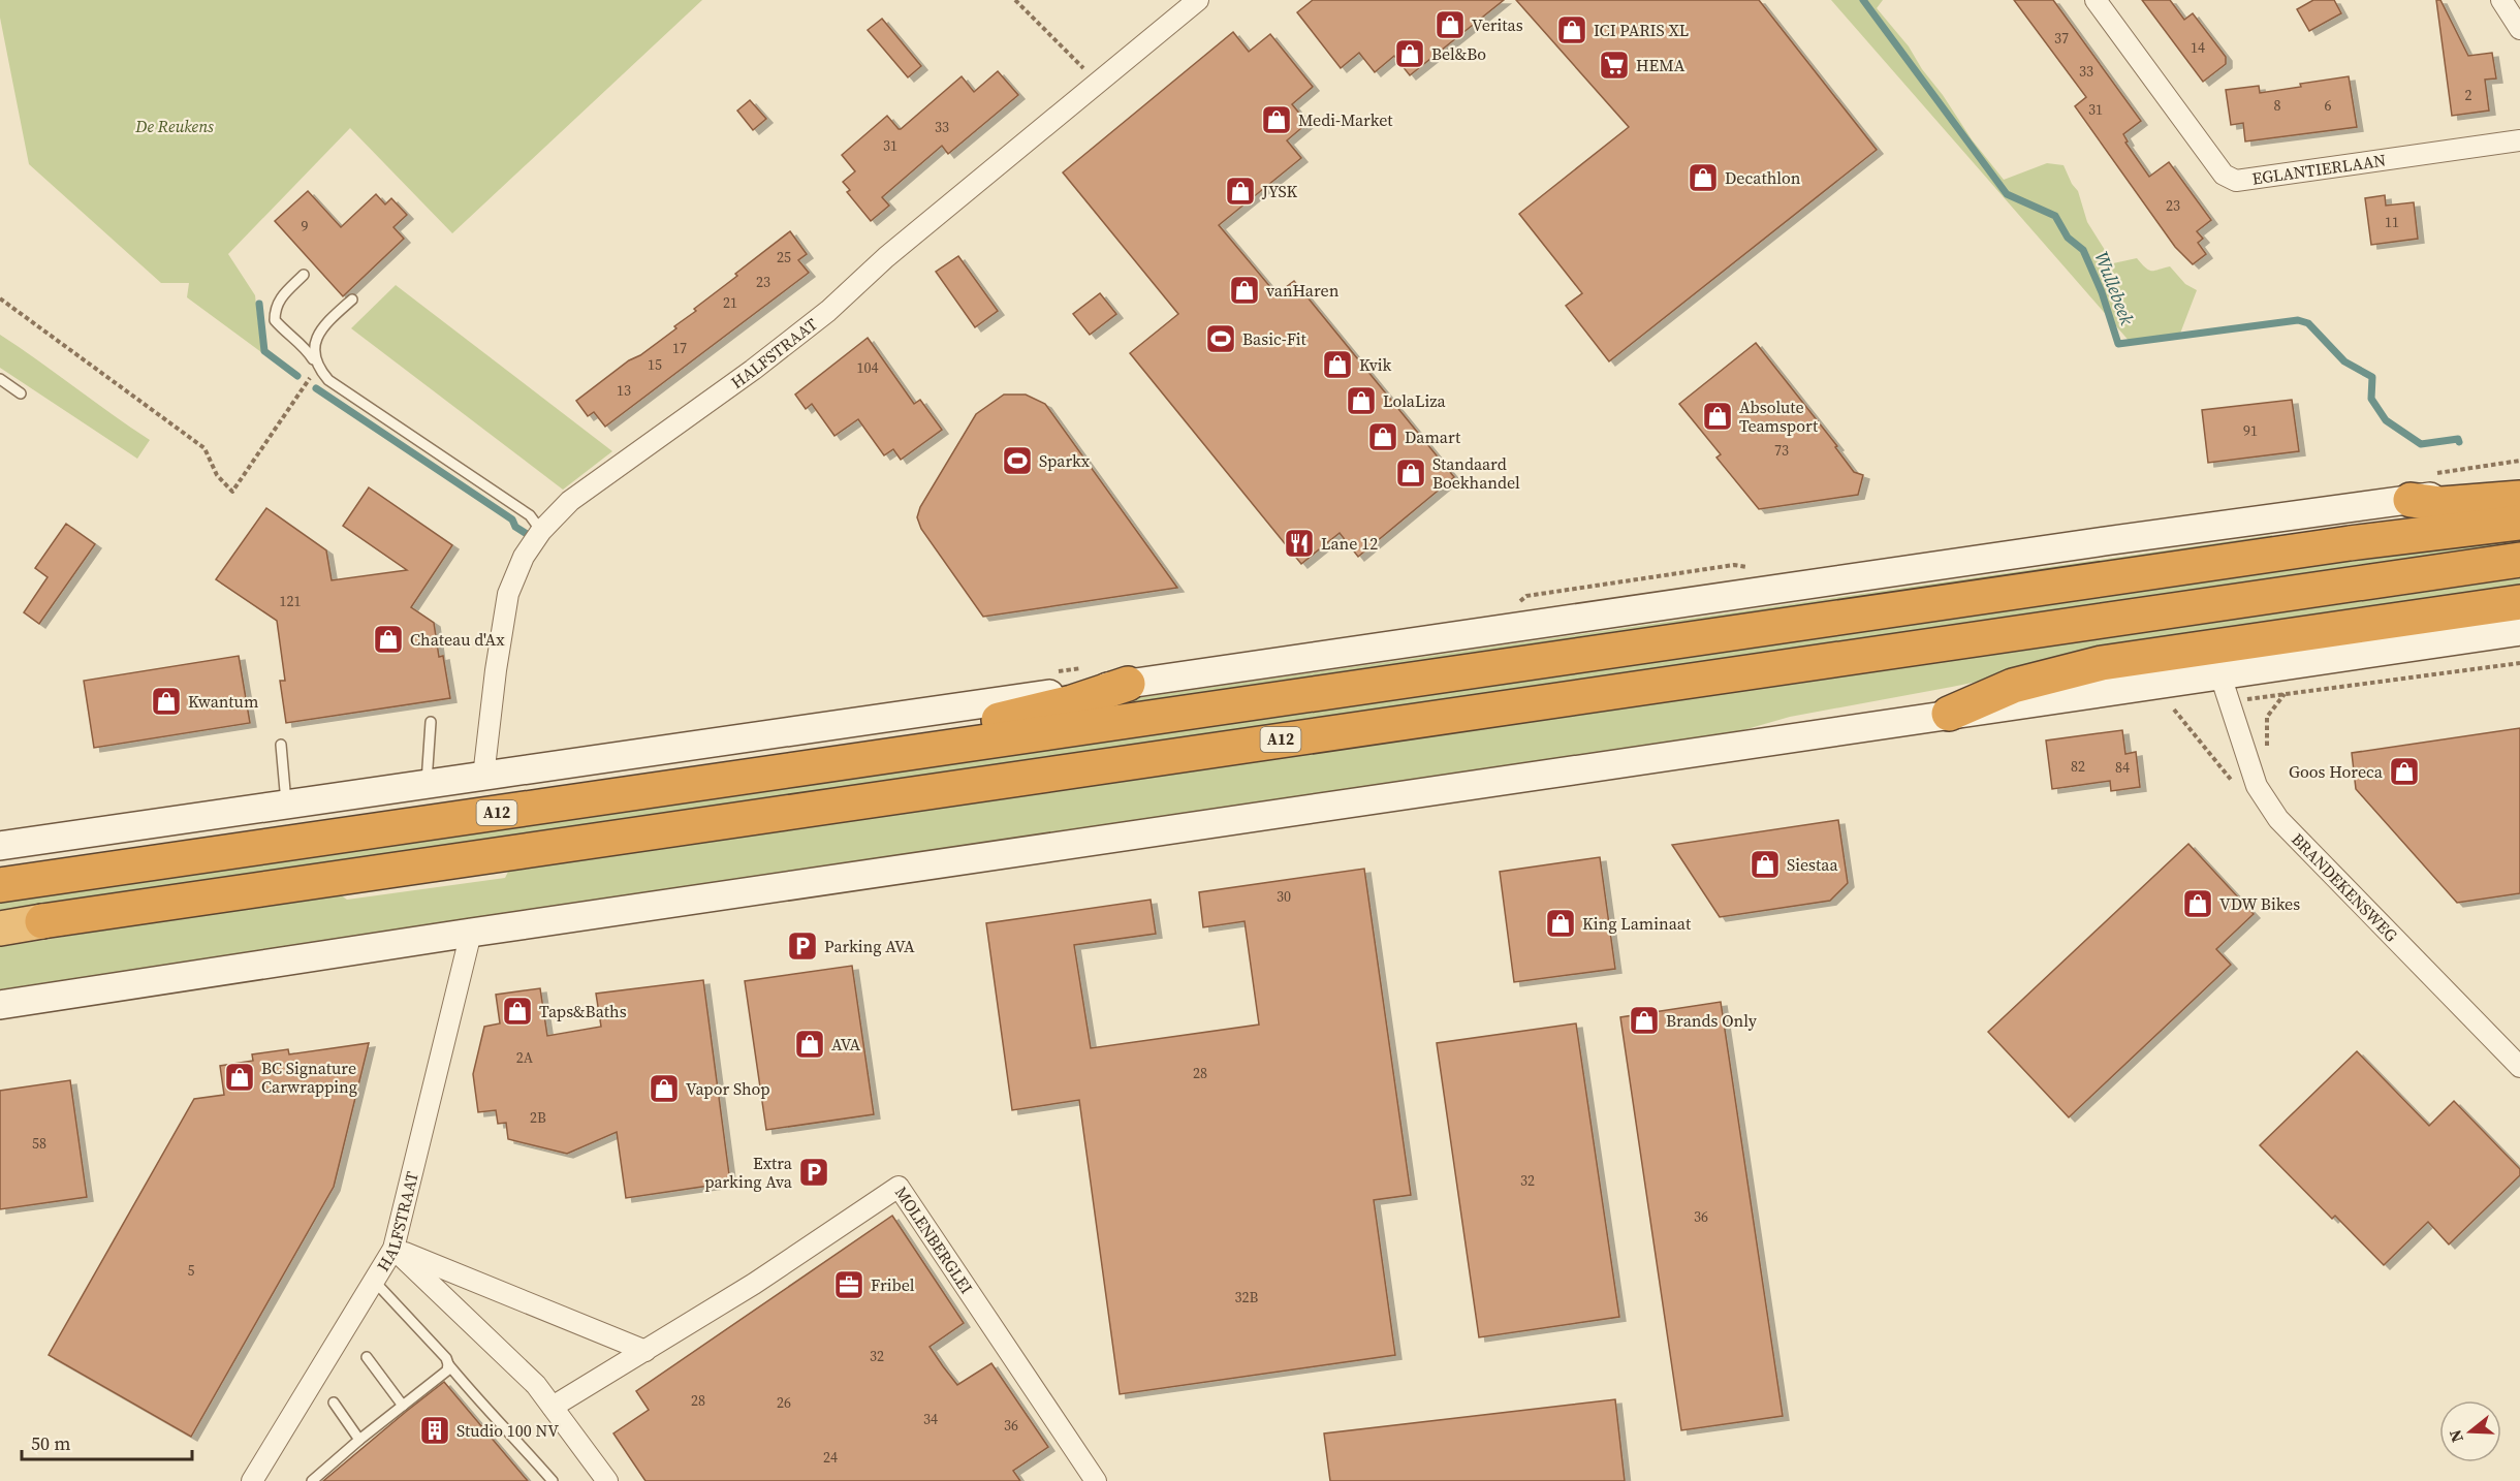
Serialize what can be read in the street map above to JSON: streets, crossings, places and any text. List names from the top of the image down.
{
  "streets": {
    "highway": ["A12"],
    "street": [
      "EGLANTIERLAAN",
      "HALFSTRAAT",
      "BRANDEKENSWEG",
      "MOLENBERGLEI"
    ]
  },
  "water": ["Wullebeek"],
  "parks": ["De Reukens"],
  "places": {
    "shop": [
      "Veritas",
      "ICI PARIS XL",
      "Bel&Bo",
      "Medi-Market",
      "Decathlon",
      "JYSK",
      "vanHaren",
      "Kvik",
      "LolaLiza",
      "Absolute Teamsport",
      "Damart",
      "Standaard Boekhandel",
      "Chateau d'Ax",
      "Kwantum",
      "Goos Horeca",
      "Siestaa",
      "VDW Bikes",
      "King Laminaat",
      "Taps&Baths",
      "Brands Only",
      "AVA",
      "BC Signature Carwrapping",
      "Vapor Shop"
    ],
    "supermarket": ["HEMA"],
    "sports": ["Basic-Fit", "Sparkx"],
    "restaurant": ["Lane 12"],
    "parking": ["Parking AVA", "Extra parking Ava"],
    "office": ["Fribel"],
    "building": ["Studio 100 NV"]
  },
  "house_numbers": [
    "37",
    "14",
    "33",
    "2",
    "8",
    "6",
    "31",
    "33",
    "31",
    "23",
    "11",
    "9",
    "25",
    "23",
    "21",
    "17",
    "15",
    "104",
    "13",
    "91",
    "73",
    "121",
    "82",
    "84",
    "30",
    "2A",
    "28",
    "2B",
    "58",
    "32",
    "36",
    "5",
    "32B",
    "32",
    "28",
    "26",
    "34",
    "36",
    "24"
  ],
  "scale_bar": "50 m",
  "north": "left"
}
